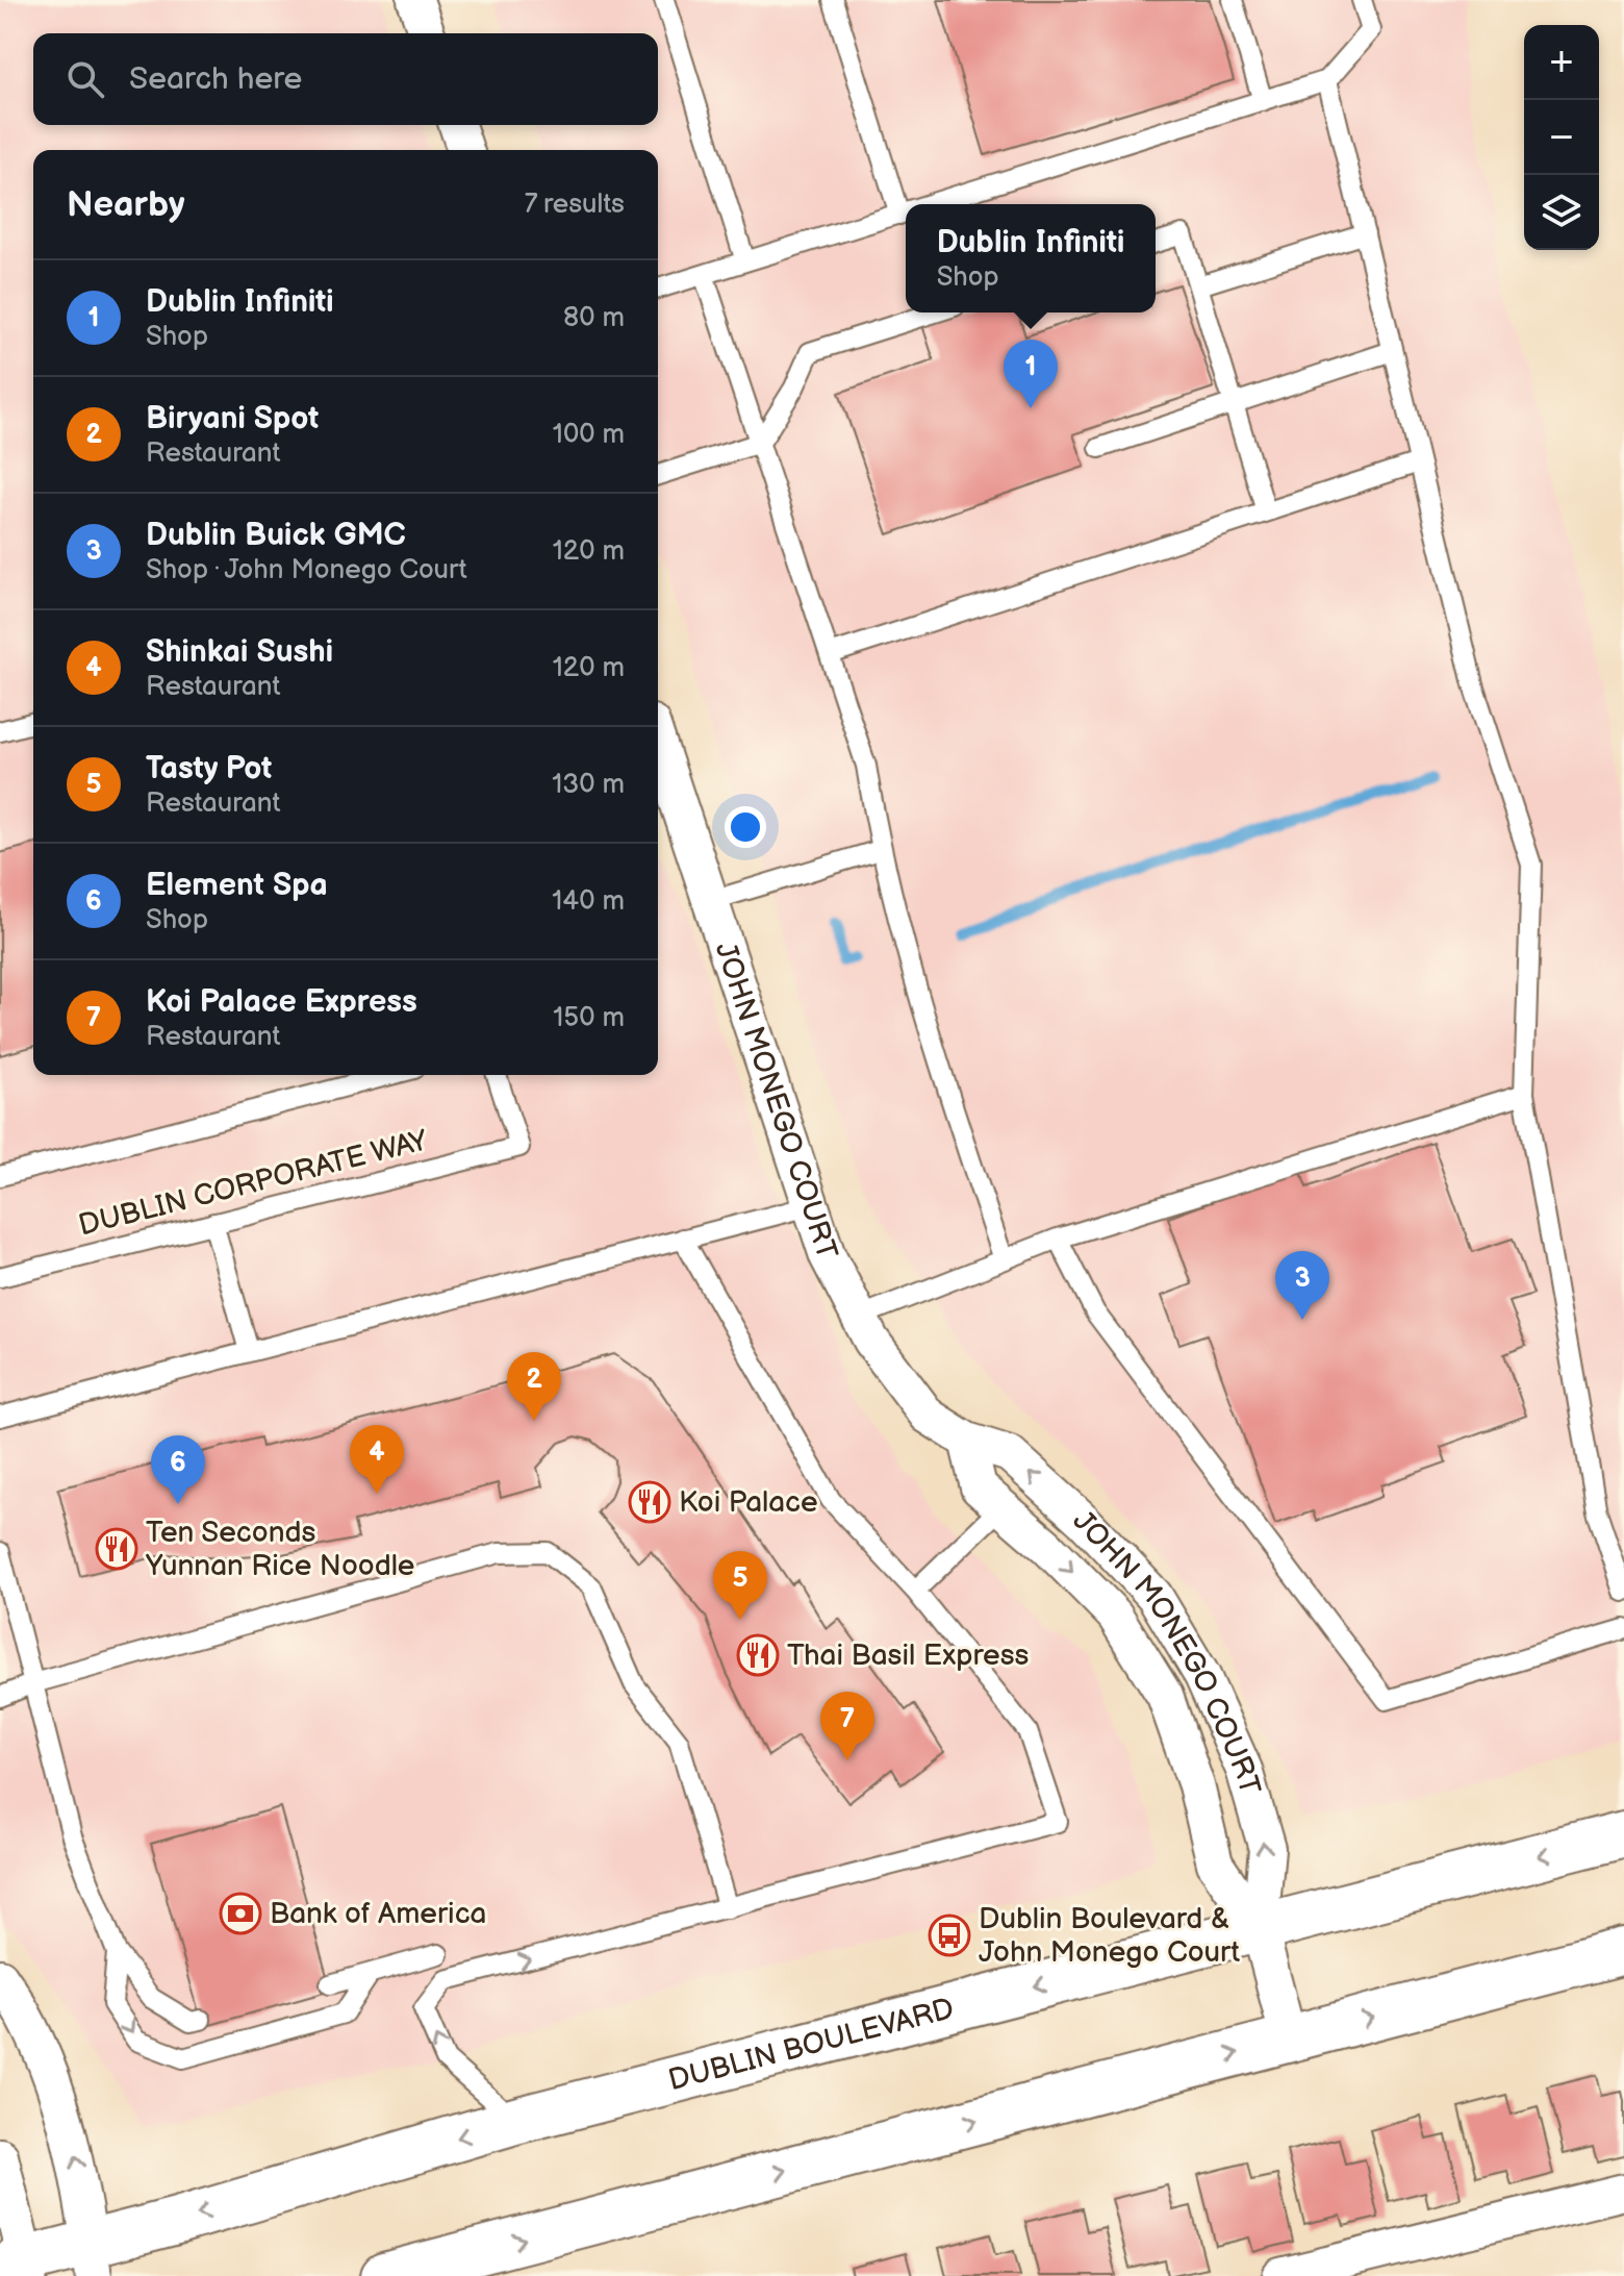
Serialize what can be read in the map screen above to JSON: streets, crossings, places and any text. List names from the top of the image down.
{
  "streets": {
    "main road": ["DUBLIN BOULEVARD"],
    "street": ["JOHN MONEGO COURT"],
    "lane": ["DUBLIN CORPORATE WAY"]
  },
  "crossings": [
    ["JOHN MONEGO COURT", "DUBLIN BOULEVARD"]
  ],
  "places": {
    "restaurant": ["Koi Palace", "Ten Seconds Yunnan Rice Noodle", "Thai Basil Express"],
    "bank": ["Bank of America"],
    "bus stop": ["Dublin Boulevard & John Monego Court"]
  },
  "page": {
    "map_buttons": ["+", "−"],
    "search": "Search here",
    "heading": ["Nearby", "7 results"],
    "popup": ["Dublin Infiniti", "Shop"],
    "list": [
      {
        "mark": "1",
        "name": "Dublin Infiniti",
        "note": "Shop",
        "value": "80 m"
      },
      {
        "mark": "2",
        "name": "Biryani Spot",
        "note": "Restaurant",
        "value": "100 m"
      },
      {
        "mark": "3",
        "name": "Dublin Buick GMC",
        "note": "Shop · John Monego Court",
        "value": "120 m"
      },
      {
        "mark": "4",
        "name": "Shinkai Sushi",
        "note": "Restaurant",
        "value": "120 m"
      },
      {
        "mark": "5",
        "name": "Tasty Pot",
        "note": "Restaurant",
        "value": "130 m"
      },
      {
        "mark": "6",
        "name": "Element Spa",
        "note": "Shop",
        "value": "140 m"
      },
      {
        "mark": "7",
        "name": "Koi Palace Express",
        "note": "Restaurant",
        "value": "150 m"
      }
    ],
    "pins": [
      "1",
      "3",
      "2",
      "4",
      "6",
      "5",
      "7"
    ]
  }
}
